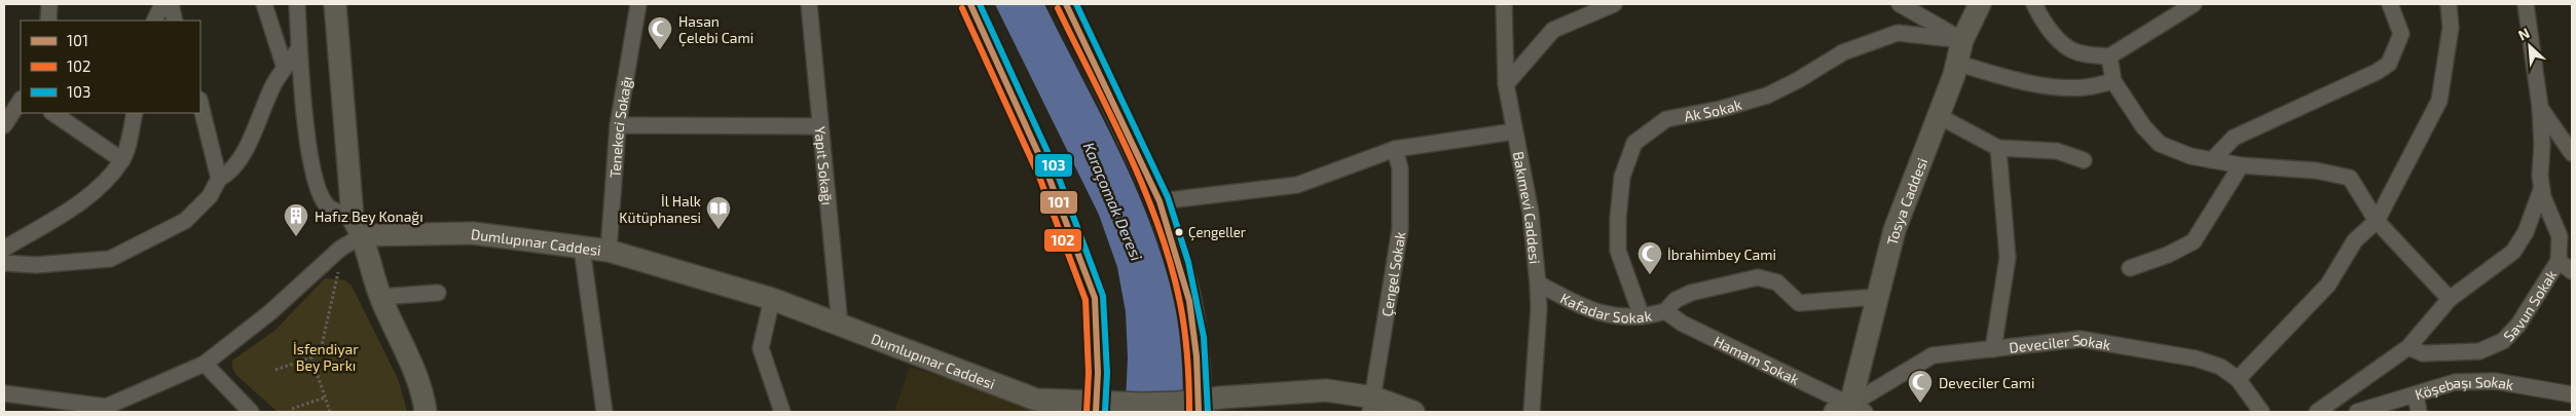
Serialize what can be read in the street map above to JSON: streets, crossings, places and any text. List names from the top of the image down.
{
  "streets": {
    "main road": ["Tosya Caddesi", "Dumlupınar Caddesi"],
    "street": [
      "Ak Sokak",
      "Tenekeci Sokağı",
      "Yapıt Sokağı",
      "Bakımevi Caddesi",
      "Çengel Sokak",
      "Kafadar Sokak",
      "Savun Sokak",
      "Deveciler Sokak",
      "Hamam Sokak",
      "Köşebaşı Sokak"
    ]
  },
  "crossings": [
    ["Ak Sokak", "Tosya Caddesi"],
    ["Ak Sokak", "Kafadar Sokak"],
    ["Tenekeci Sokağı", "Dumlupınar Caddesi"],
    ["Yapıt Sokağı", "Dumlupınar Caddesi"],
    ["Tosya Caddesi", "Kafadar Sokak"],
    ["Tosya Caddesi", "Deveciler Sokak"],
    ["Tosya Caddesi", "Hamam Sokak"],
    ["Bakımevi Caddesi", "Kafadar Sokak"],
    ["Dumlupınar Caddesi", "Çengel Sokak"],
    ["Kafadar Sokak", "Hamam Sokak"],
    ["Deveciler Sokak", "Hamam Sokak"]
  ],
  "water": ["Karaçomak Deresi"],
  "parks": ["İsfendiyar Bey Parkı"],
  "places": {
    "mosque": ["Hasan Çelebi Cami", "İbrahimbey Cami", "Deveciler Cami"],
    "library": ["İl Halk Kütüphanesi"],
    "other": ["Çengeller"],
    "building": ["Hafız Bey Konağı"]
  },
  "lines": ["transit line 101", "transit line 103", "transit line 102"],
  "legend": ["101", "102", "103"],
  "north": "top left"
}
